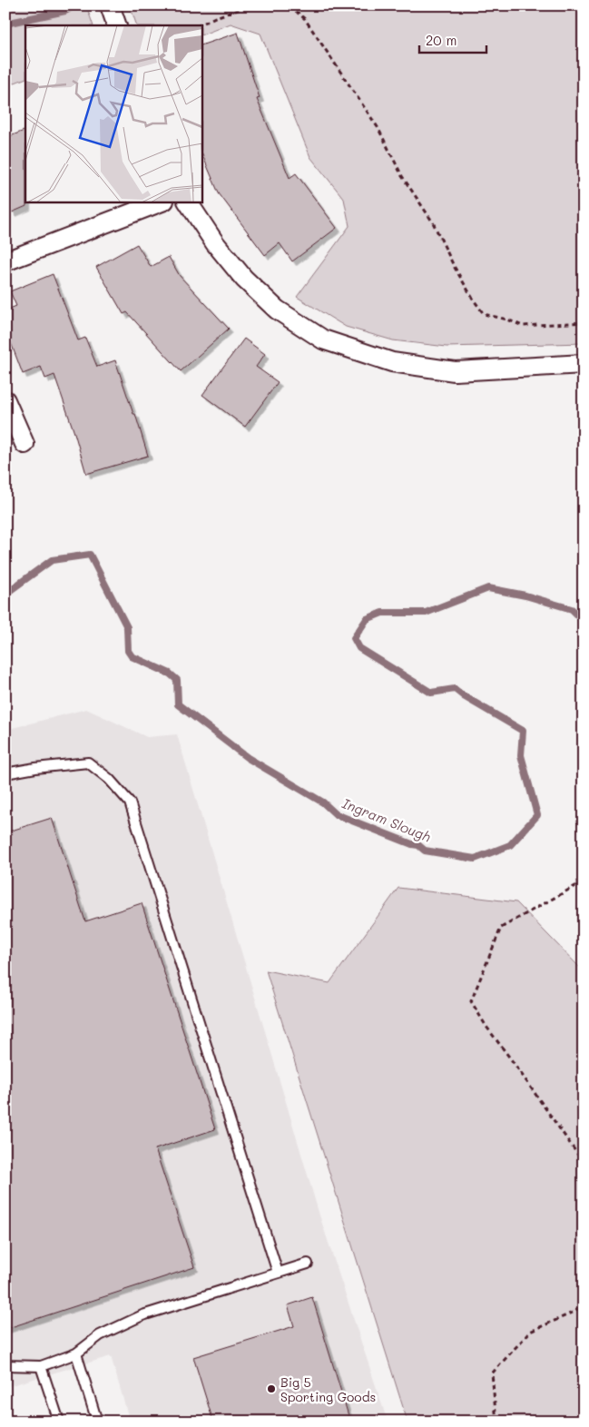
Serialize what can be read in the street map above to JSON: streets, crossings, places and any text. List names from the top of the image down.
{
  "water": ["Ingram Slough"],
  "places": ["Big 5 Sporting Goods"],
  "scale_bar": "20 m"
}
